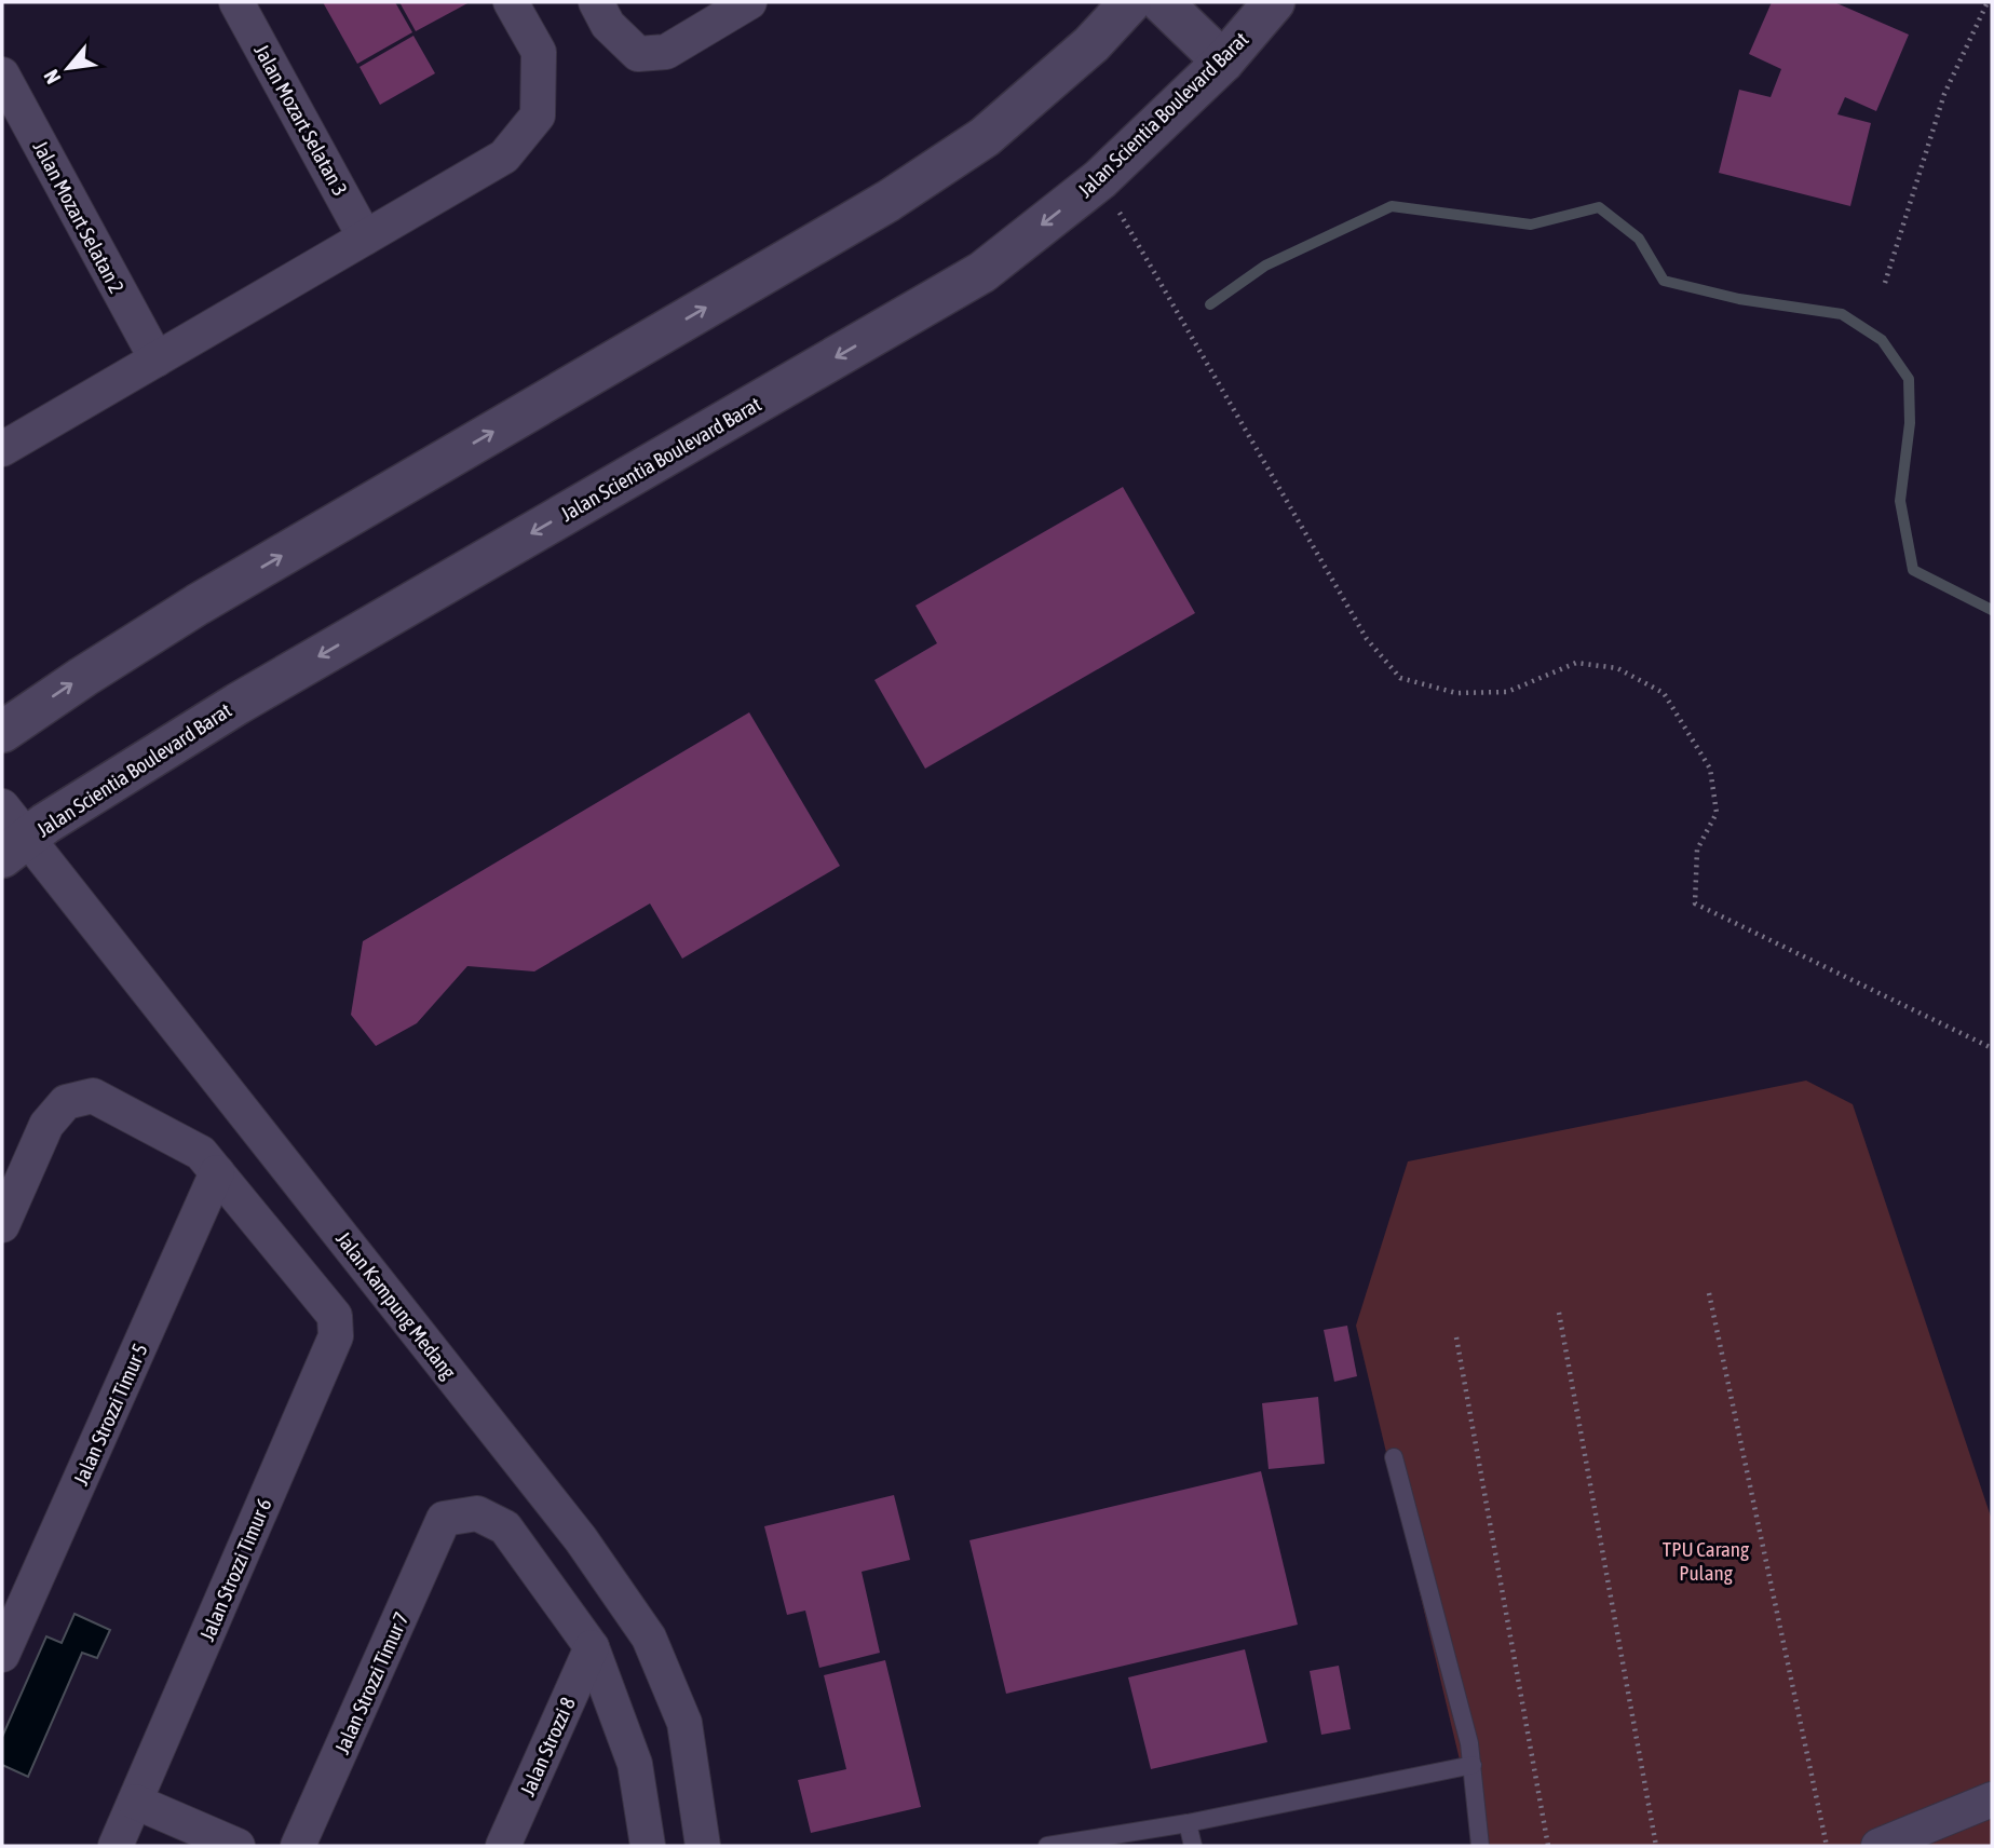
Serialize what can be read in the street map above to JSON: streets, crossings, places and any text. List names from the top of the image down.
{
  "streets": {
    "street": [
      "Jalan Scientia Boulevard Barat",
      "Jalan Mozart Selatan 3",
      "Jalan Mozart Selatan 2",
      "Jalan Kampung Medang",
      "Jalan Strozzi Timur 5",
      "Jalan Strozzi Timur 6",
      "Jalan Strozzi Timur 7",
      "Jalan Strozzi 8"
    ]
  },
  "crossings": [
    ["Jalan Scientia Boulevard Barat", "Jalan Kampung Medang"],
    ["Jalan Strozzi Timur 5", "Jalan Strozzi Timur 6"],
    ["Jalan Strozzi Timur 7", "Jalan Strozzi 8"]
  ],
  "parks": ["TPU Carang Pulang"],
  "north": "bottom left"
}
